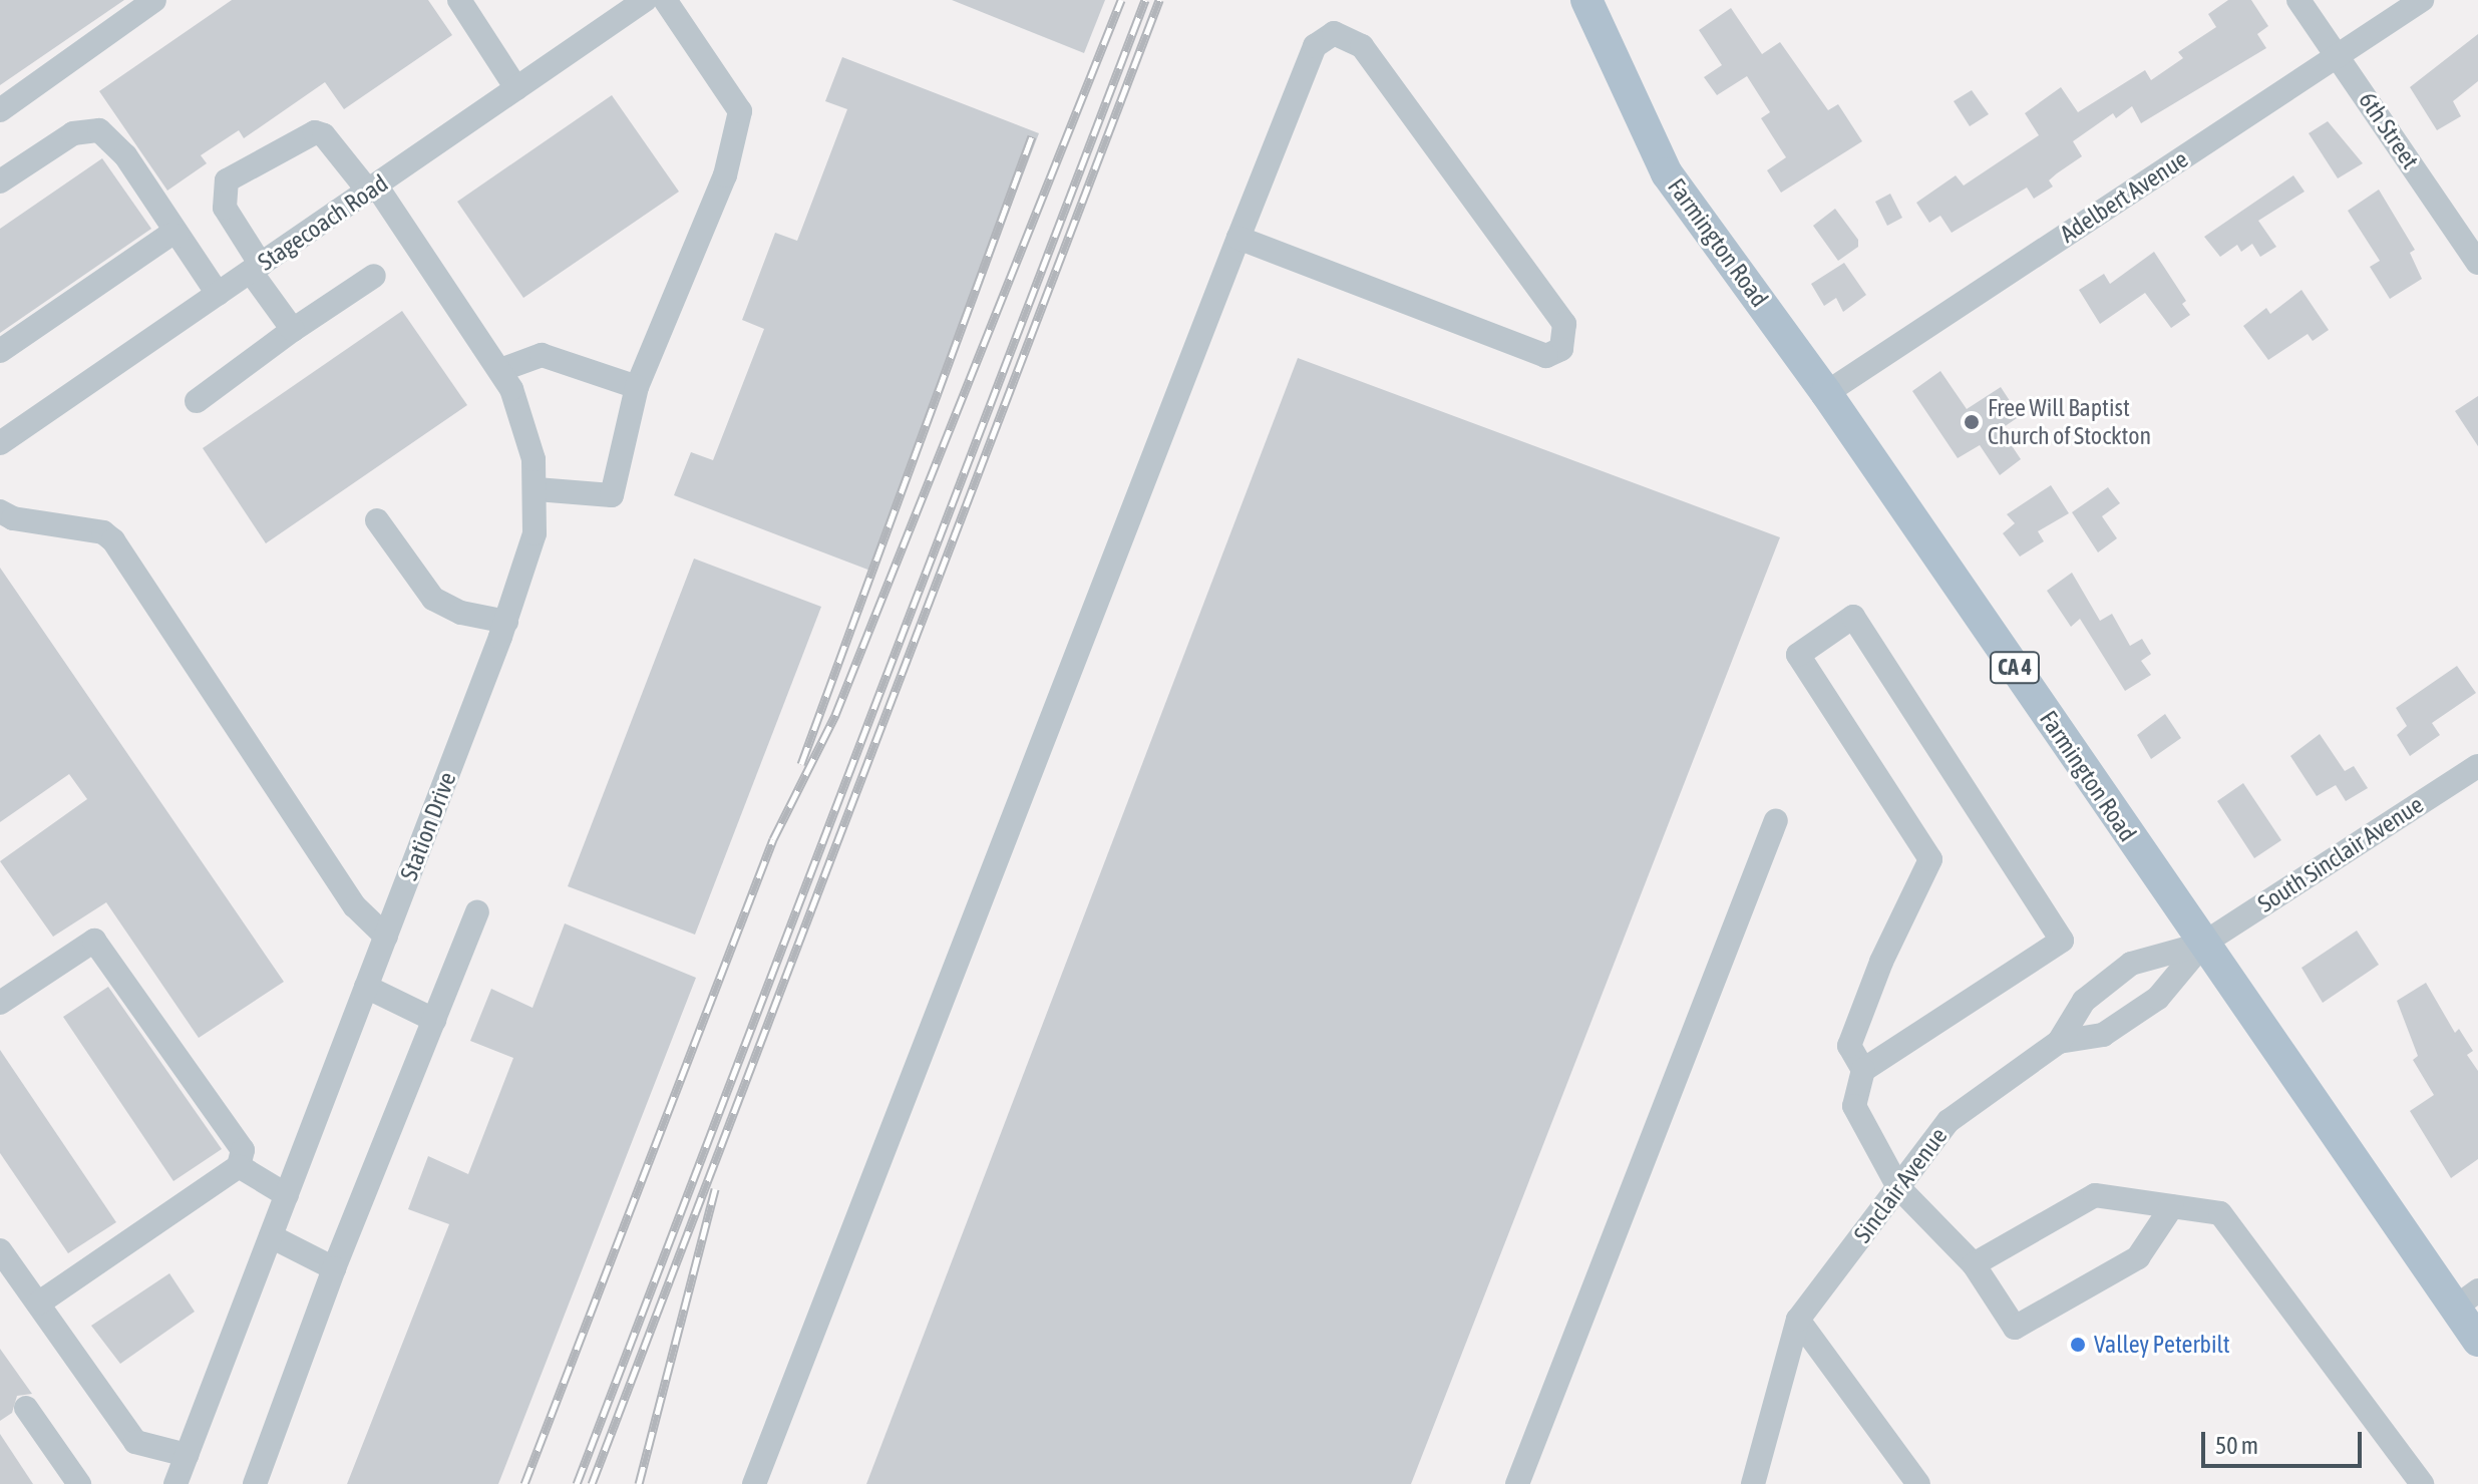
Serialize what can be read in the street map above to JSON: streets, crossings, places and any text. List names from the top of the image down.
{
  "streets": {
    "main road": ["Farmington Road", "CA 4"],
    "street": [
      "6th Street",
      "Adelbert Avenue",
      "Stagecoach Road",
      "Station Drive",
      "South Sinclair Avenue",
      "Sinclair Avenue"
    ]
  },
  "crossings": [
    ["6th Street", "Adelbert Avenue"],
    ["Adelbert Avenue", "Farmington Road"],
    ["Stagecoach Road", "Station Drive"],
    ["Farmington Road", "South Sinclair Avenue"],
    ["Farmington Road", "Sinclair Avenue"],
    ["South Sinclair Avenue", "Sinclair Avenue"]
  ],
  "places": ["Free Will Baptist Church of Stockton", "Valley Peterbilt"],
  "scale_bar": "50 m"
}
